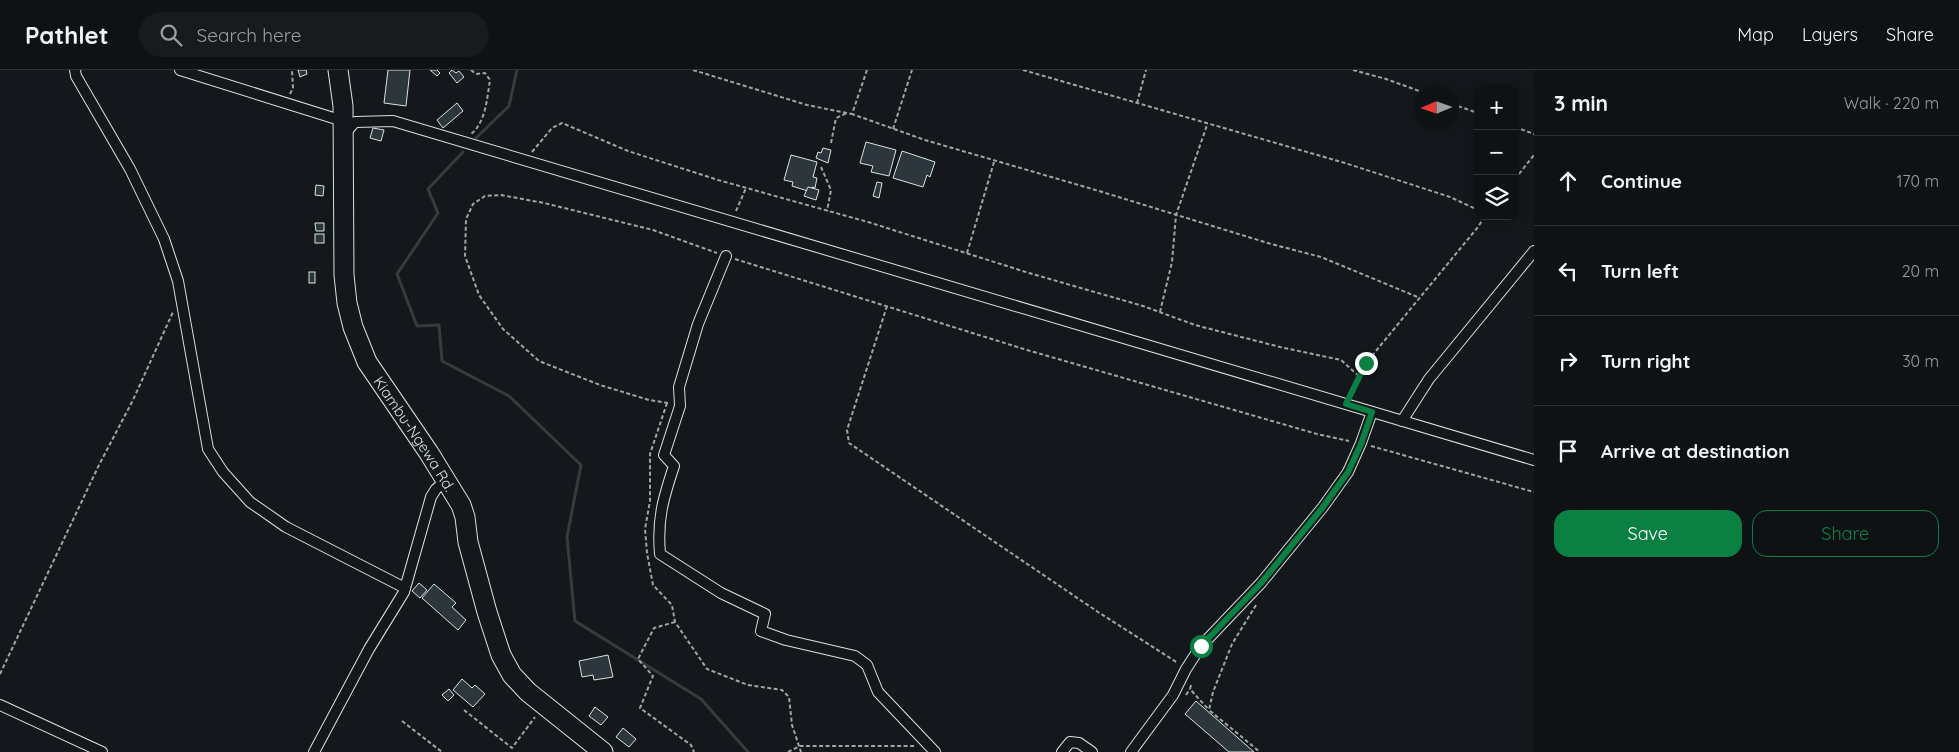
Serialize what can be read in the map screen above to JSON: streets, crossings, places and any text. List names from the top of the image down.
{
  "streets": {
    "highway": ["Kiambu-Ngewa Rd."]
  },
  "north": "left",
  "page": {
    "header": "Pathlet",
    "search": "Search here",
    "nav": ["Map", "Layers", "Share"],
    "heading": ["3 min", "Walk · 220 m"],
    "map_buttons": ["+", "−"],
    "list": [
      ["Continue", "170 m"],
      ["Turn left", "20 m"],
      ["Turn right", "30 m"],
      "Arrive at destination"
    ],
    "buttons": ["Save", "Share"]
  }
}
